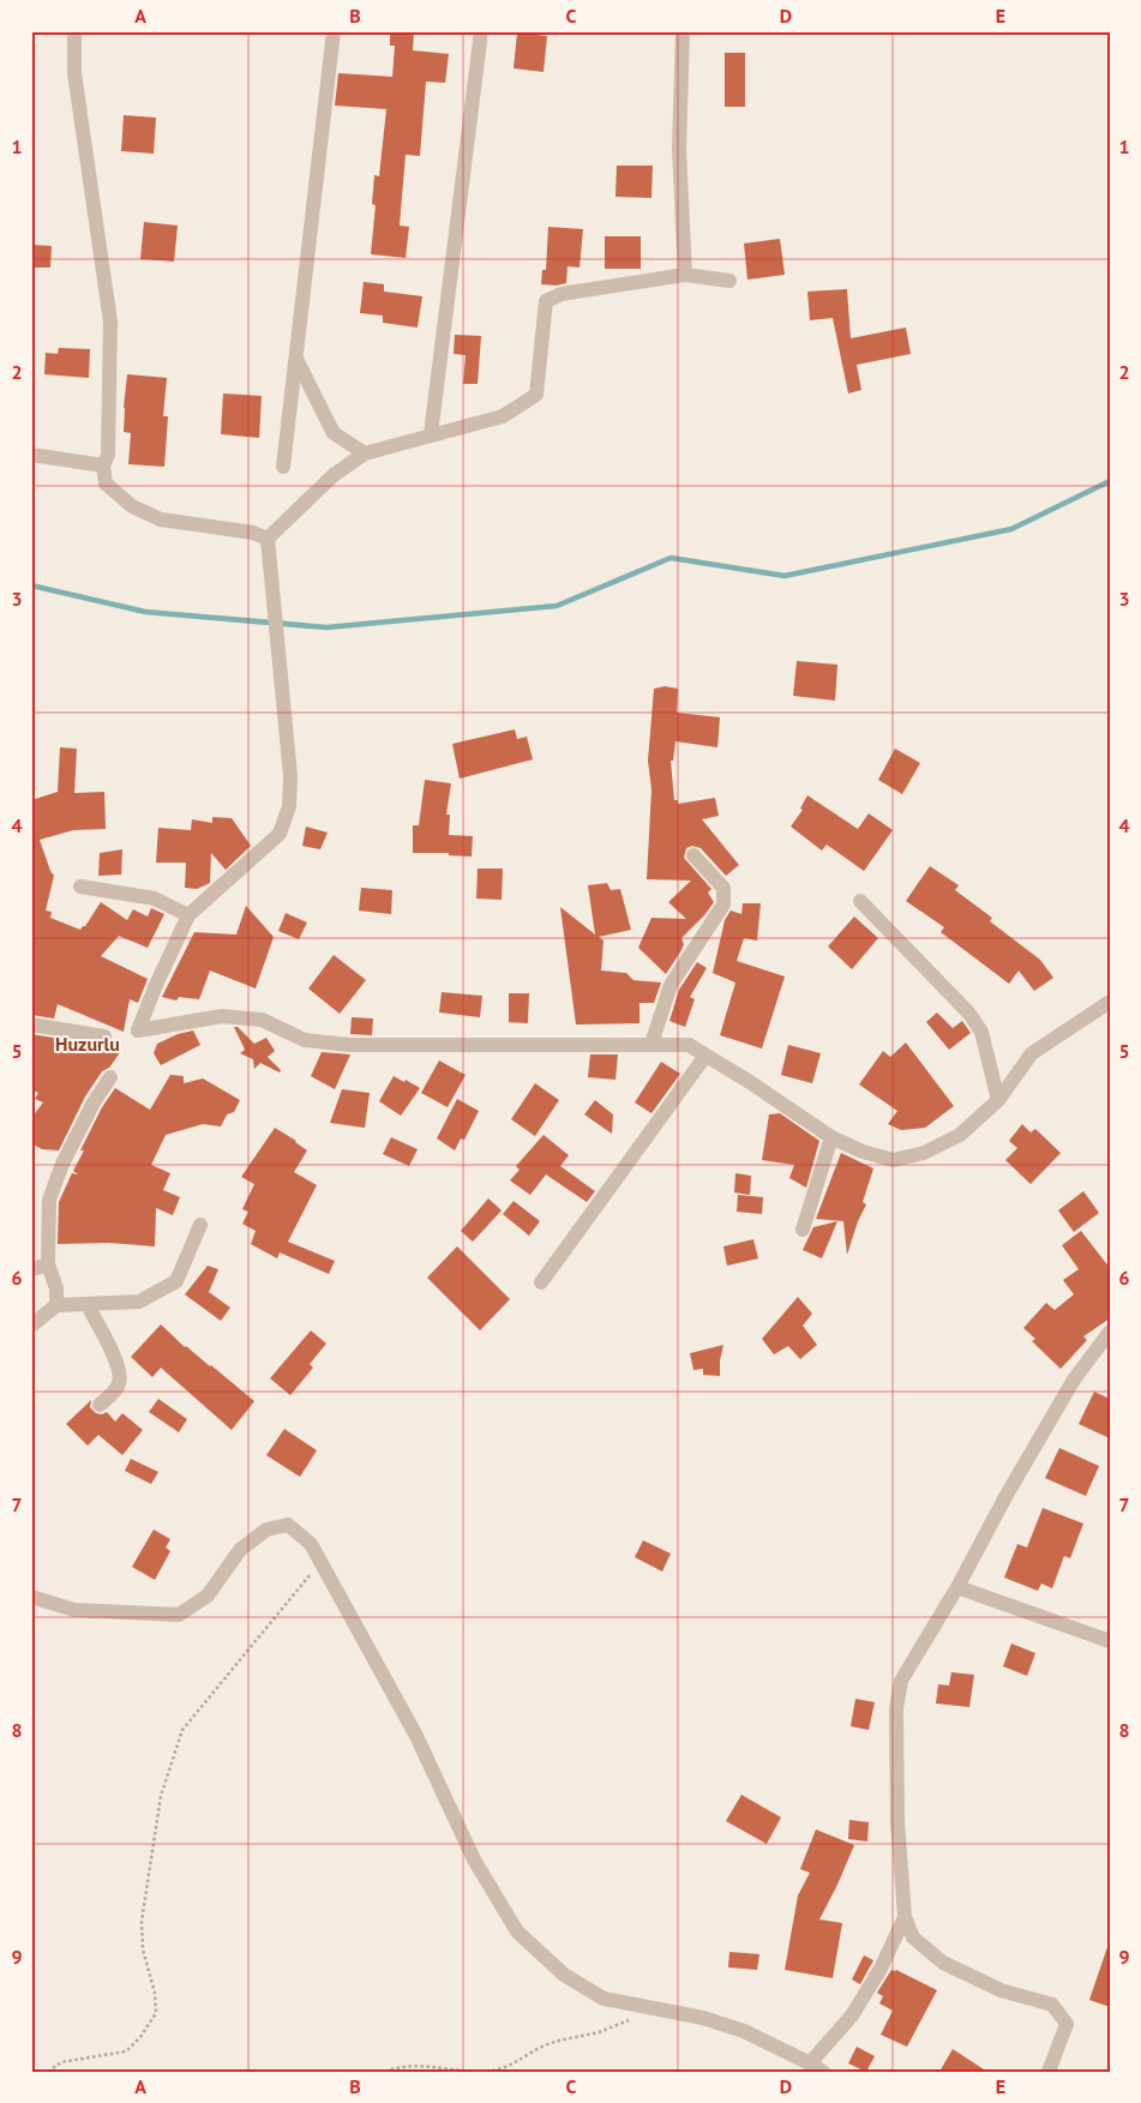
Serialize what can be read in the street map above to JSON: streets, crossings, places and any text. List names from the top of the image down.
{
  "districts": ["Huzurlu"],
  "grid": {
    "columns": [
      "A",
      "B",
      "C",
      "D",
      "E"
    ],
    "rows": [
      "1",
      "2",
      "3",
      "4",
      "5",
      "6",
      "7",
      "8",
      "9"
    ]
  }
}
